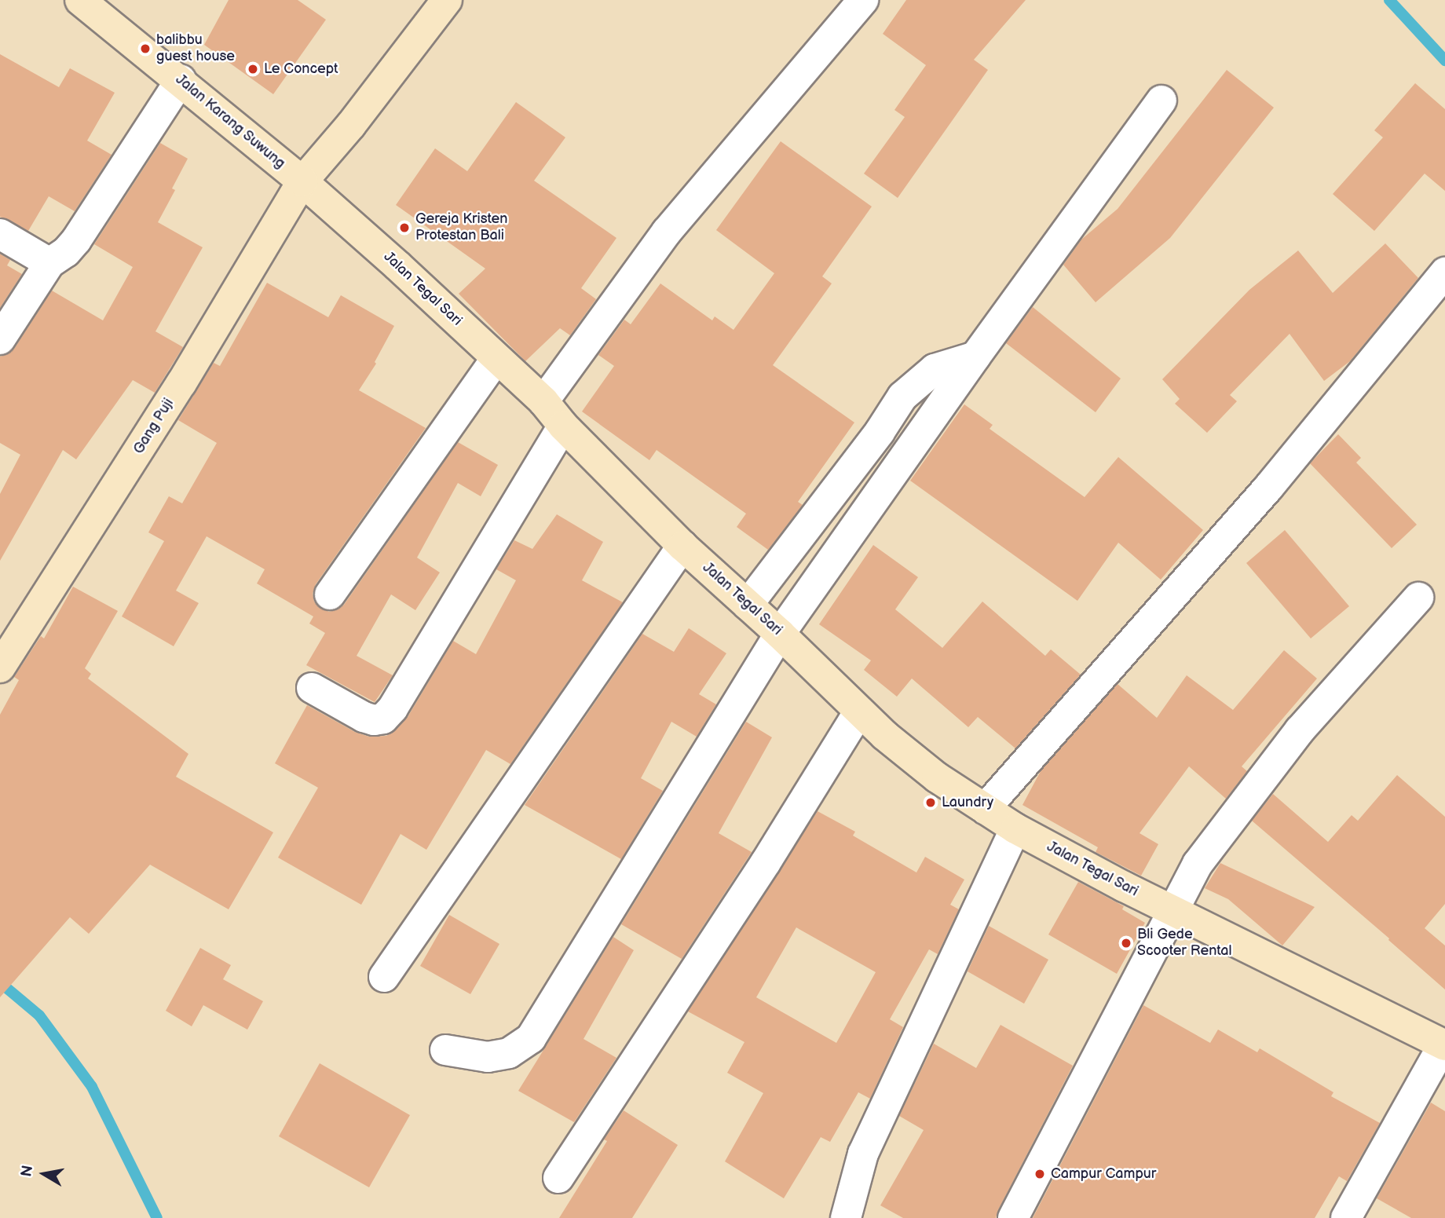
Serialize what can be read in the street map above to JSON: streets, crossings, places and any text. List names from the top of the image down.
{
  "streets": {
    "street": ["Jalan Karang Suwung", "Jalan Tegal Sari", "Gang Puji"]
  },
  "crossings": [
    ["Jalan Karang Suwung", "Jalan Tegal Sari"],
    ["Jalan Karang Suwung", "Gang Puji"],
    ["Jalan Tegal Sari", "Gang Puji"]
  ],
  "places": [
    "balibbu guest house",
    "Le Concept",
    "Gereja Kristen Protestan Bali",
    "Laundry",
    "Bli Gede Scooter Rental",
    "Campur Campur"
  ],
  "north": "left"
}
